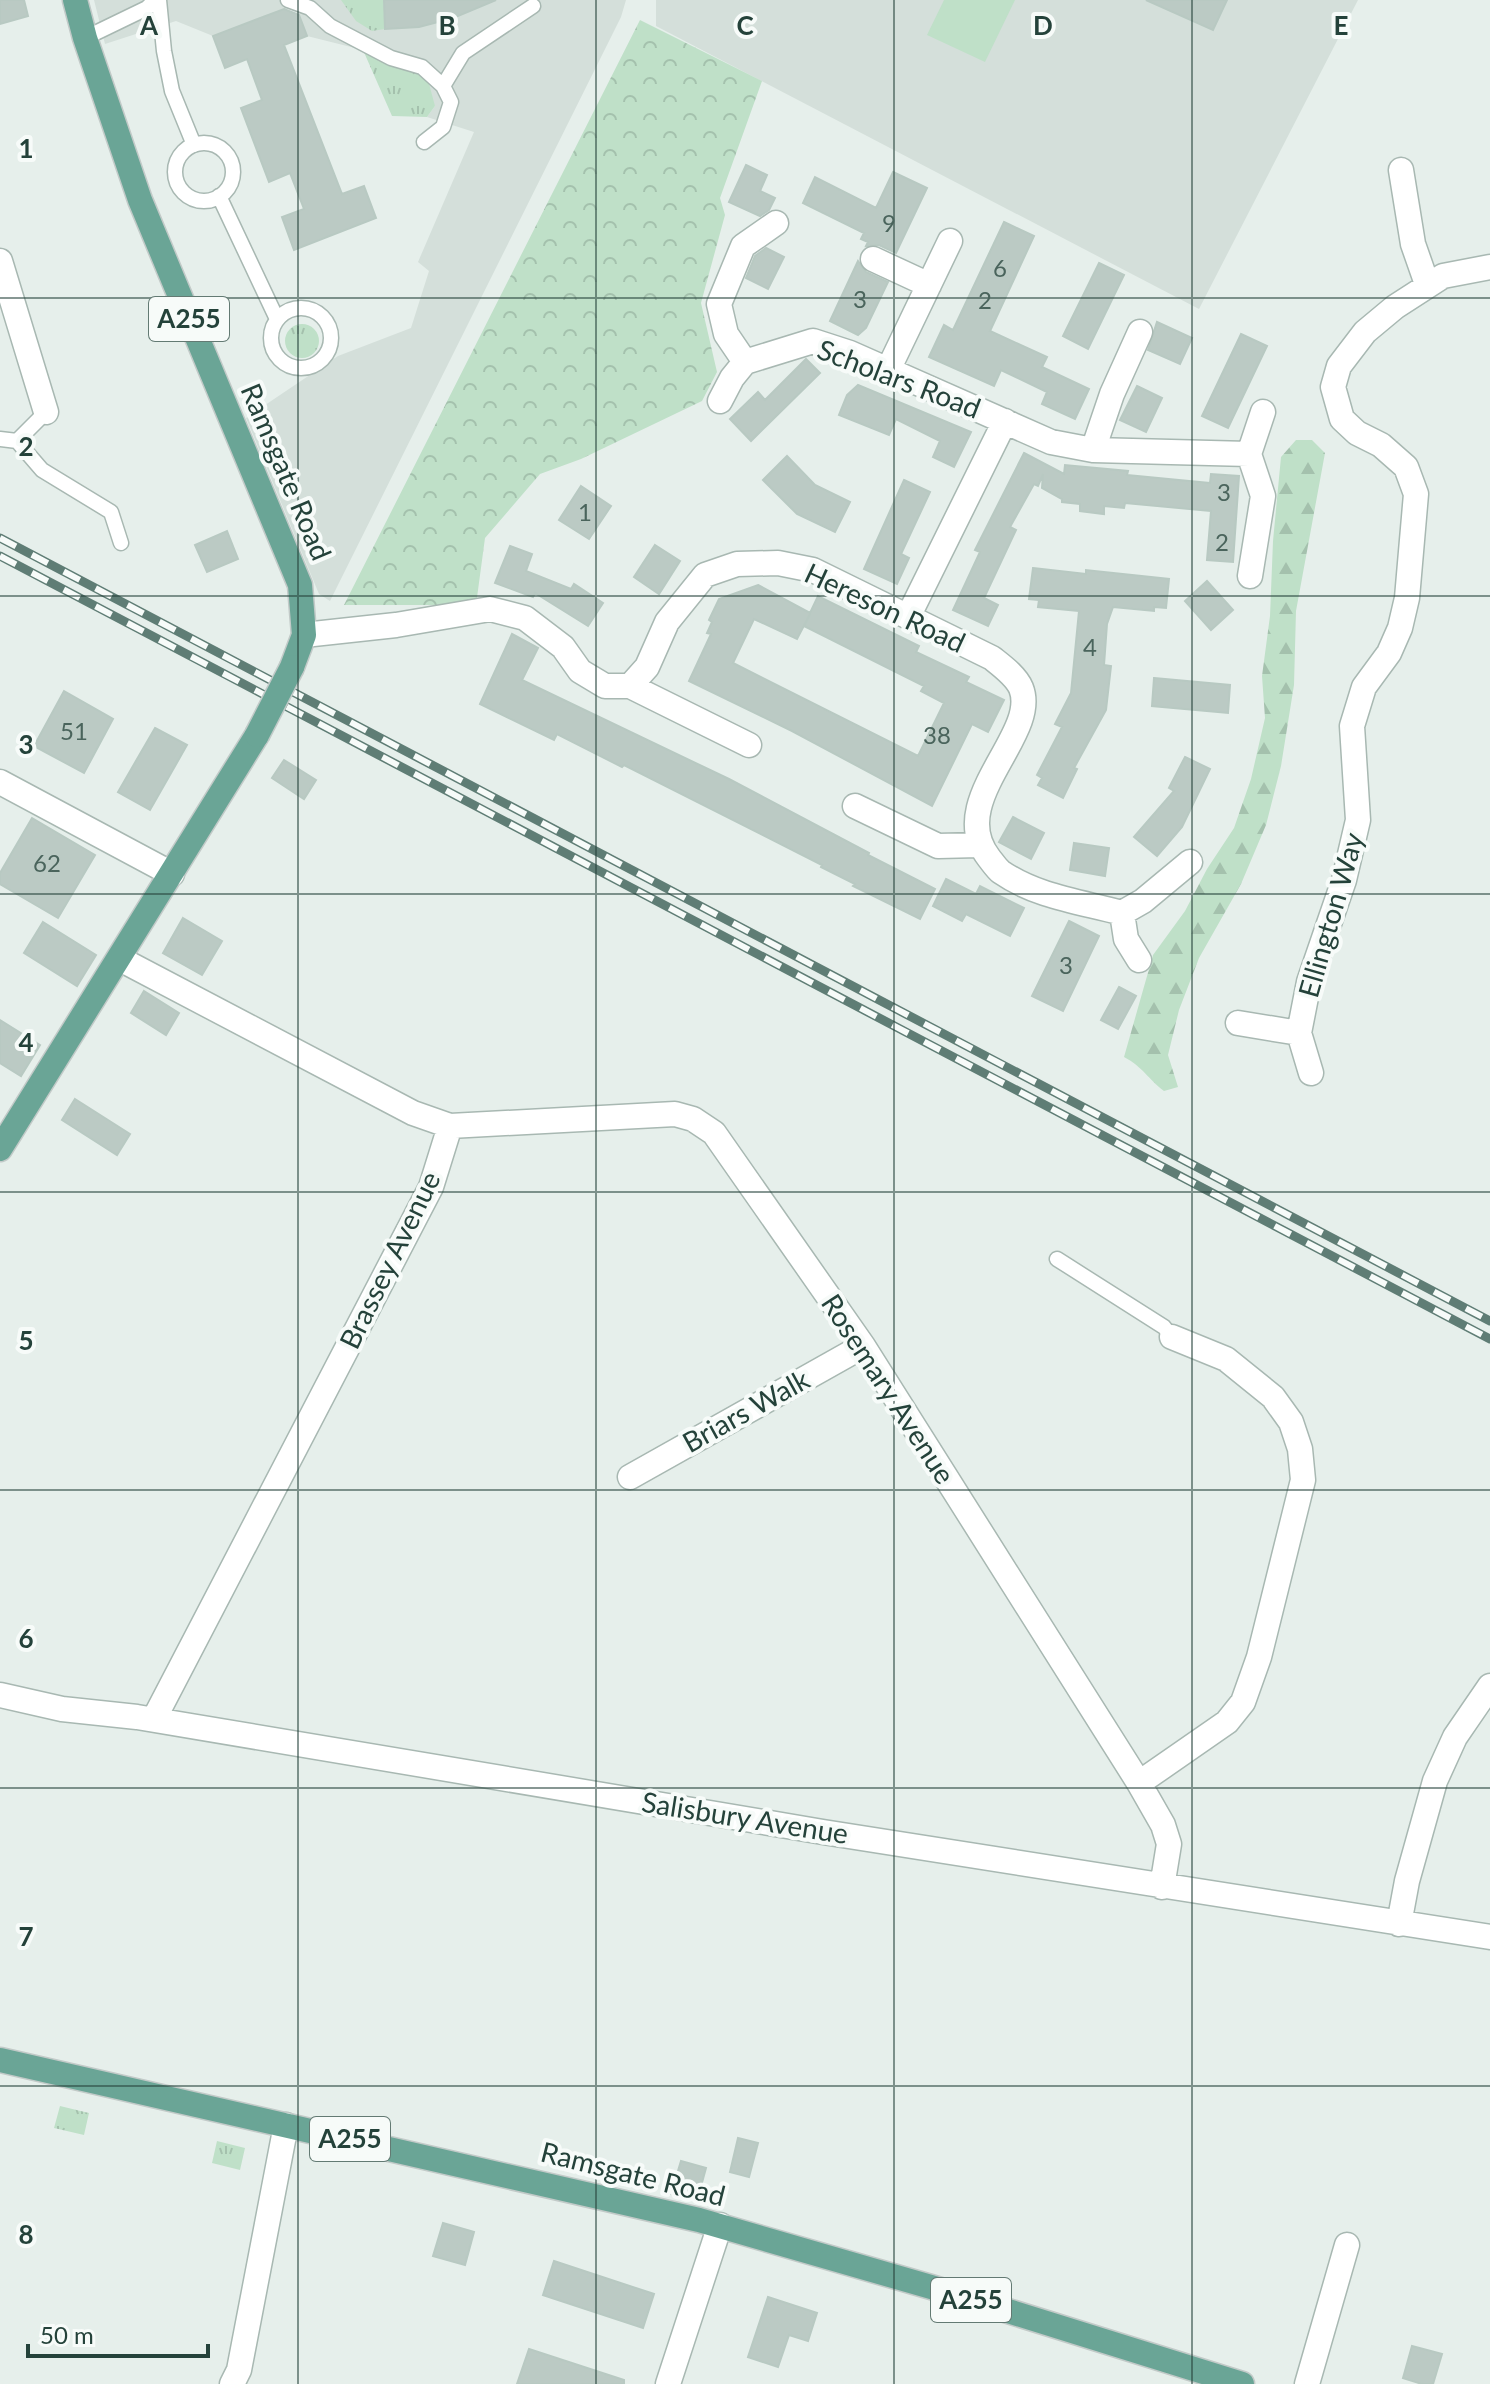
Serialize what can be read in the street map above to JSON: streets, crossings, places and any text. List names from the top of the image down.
{
  "streets": {
    "main road": ["A255", "Ramsgate Road"],
    "street": [
      "Scholars Road",
      "Hereson Road",
      "Ellington Way",
      "Brassey Avenue",
      "Rosemary Avenue",
      "Briars Walk",
      "Salisbury Avenue"
    ]
  },
  "crossings": [
    ["Scholars Road", "Hereson Road"],
    ["Brassey Avenue", "Rosemary Avenue"],
    ["Brassey Avenue", "Salisbury Avenue"],
    ["Rosemary Avenue", "Briars Walk"],
    ["Rosemary Avenue", "Salisbury Avenue"]
  ],
  "house_numbers": [
    "9",
    "6",
    "3",
    "2",
    "3",
    "1",
    "2",
    "4",
    "51",
    "38",
    "62",
    "3"
  ],
  "scale_bar": "50 m",
  "grid": {
    "columns": [
      "A",
      "B",
      "C",
      "D",
      "E"
    ],
    "rows": [
      "1",
      "2",
      "3",
      "4",
      "5",
      "6",
      "7",
      "8"
    ]
  }
}
